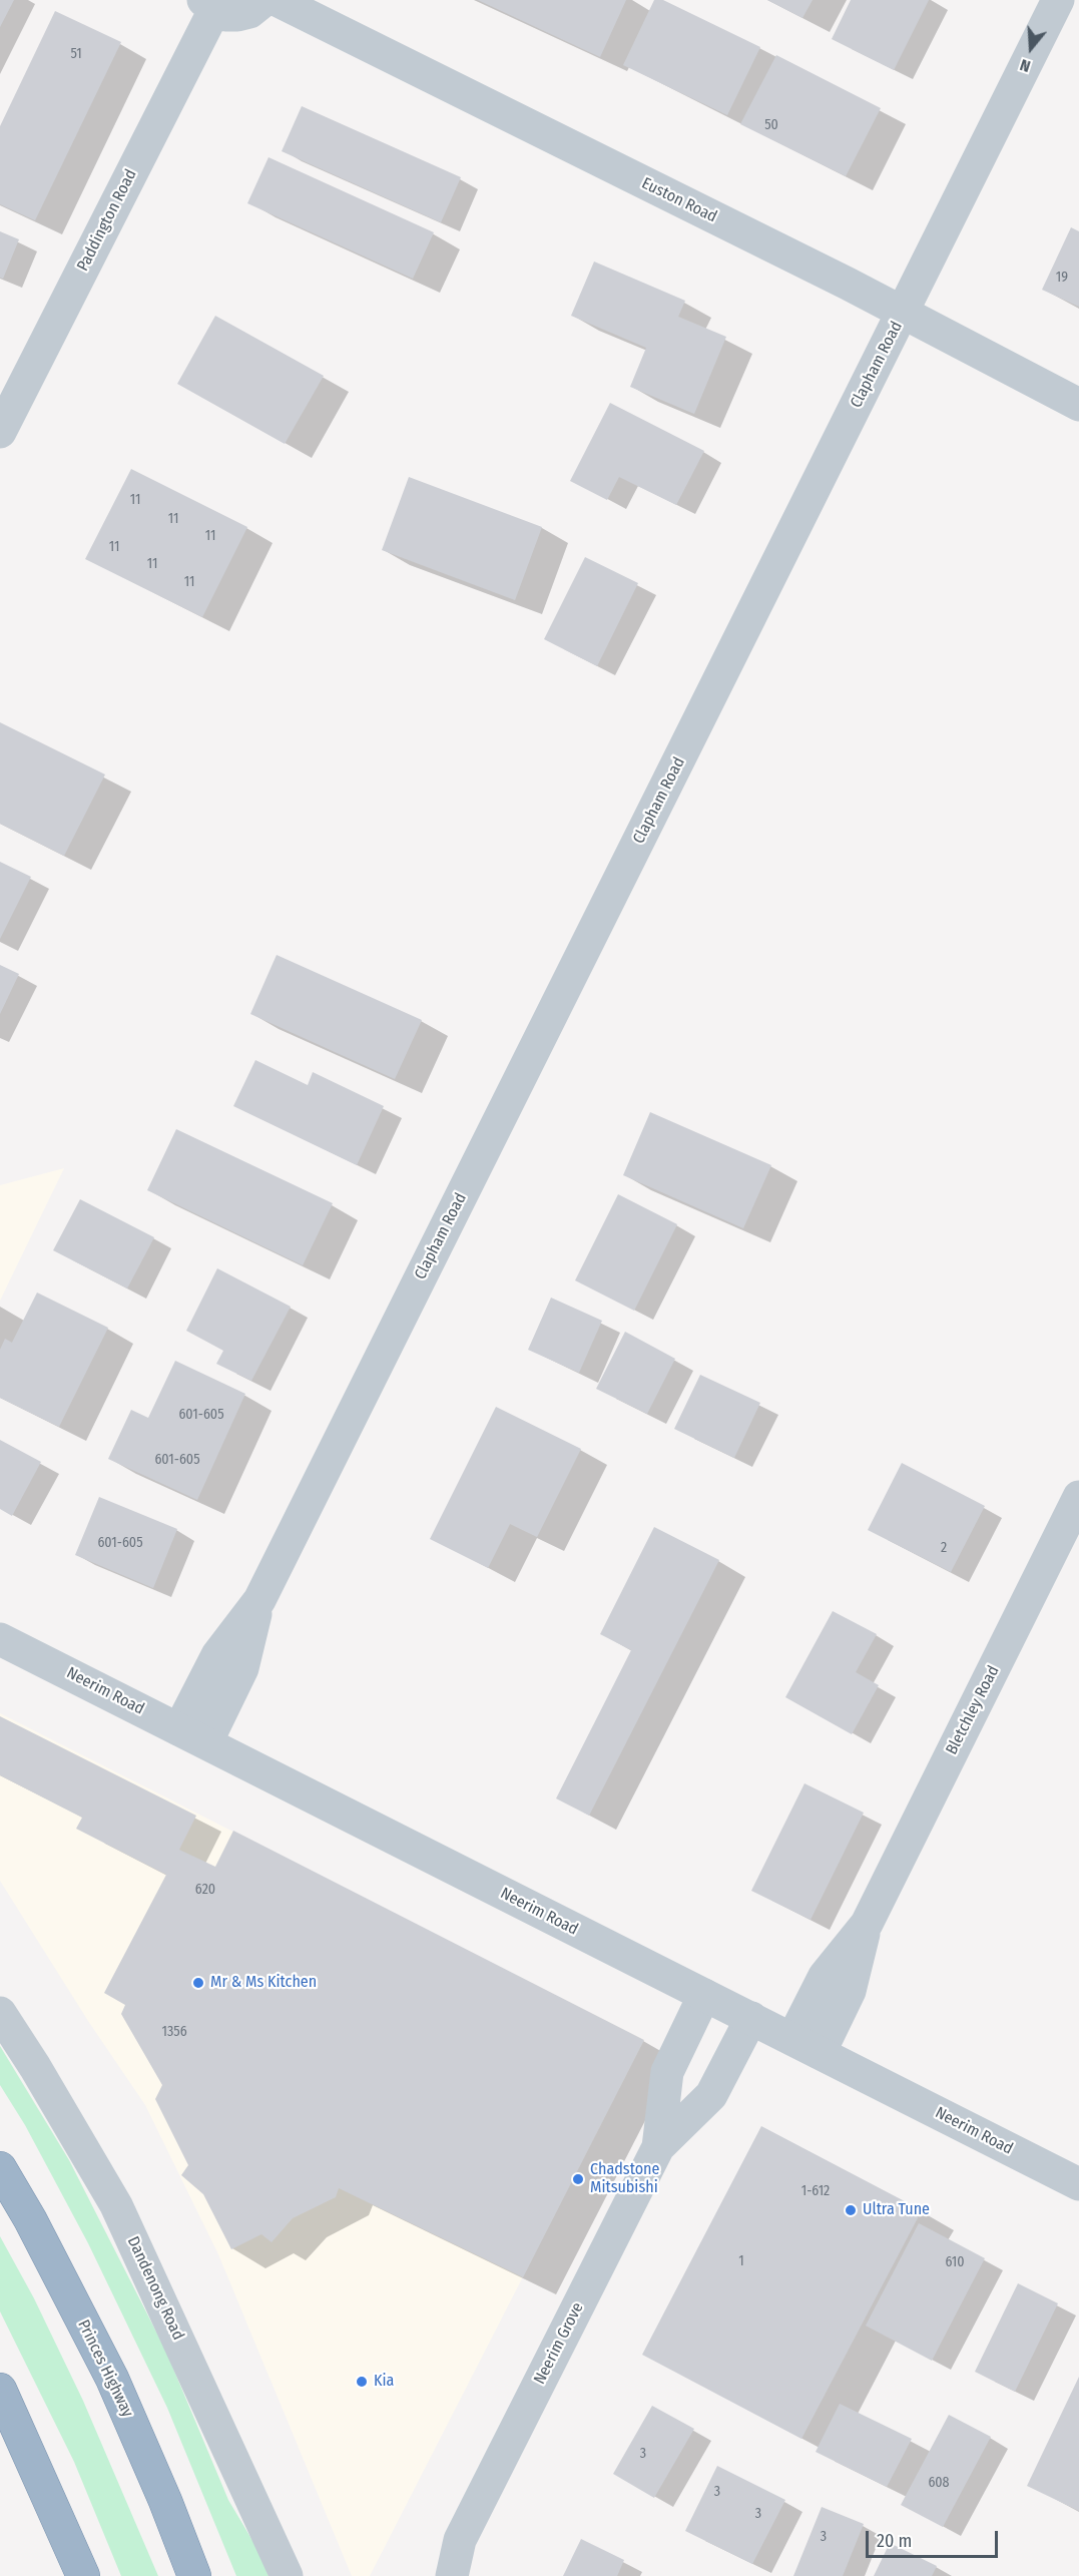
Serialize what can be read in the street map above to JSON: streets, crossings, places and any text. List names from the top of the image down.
{
  "streets": {
    "highway": ["Princes Highway"],
    "street": [
      "Euston Road",
      "Paddington Road",
      "Clapham Road",
      "Neerim Road",
      "Bletchley Road",
      "Dandenong Road",
      "Neerim Grove"
    ]
  },
  "crossings": [
    ["Euston Road", "Clapham Road"],
    ["Clapham Road", "Neerim Road"],
    ["Neerim Road", "Bletchley Road"],
    ["Neerim Road", "Neerim Grove"]
  ],
  "places": [
    "Mr & Ms Kitchen",
    "Chadstone Mitsubishi",
    "Ultra Tune",
    "Kia"
  ],
  "house_numbers": [
    "51",
    "50",
    "19",
    "11",
    "11",
    "11",
    "11",
    "11",
    "11",
    "601-605",
    "601-605",
    "601-605",
    "2",
    "620",
    "1356",
    "1-612",
    "1",
    "610",
    "3",
    "608",
    "3",
    "3",
    "3"
  ],
  "scale_bar": "20 m",
  "north": "bottom"
}
